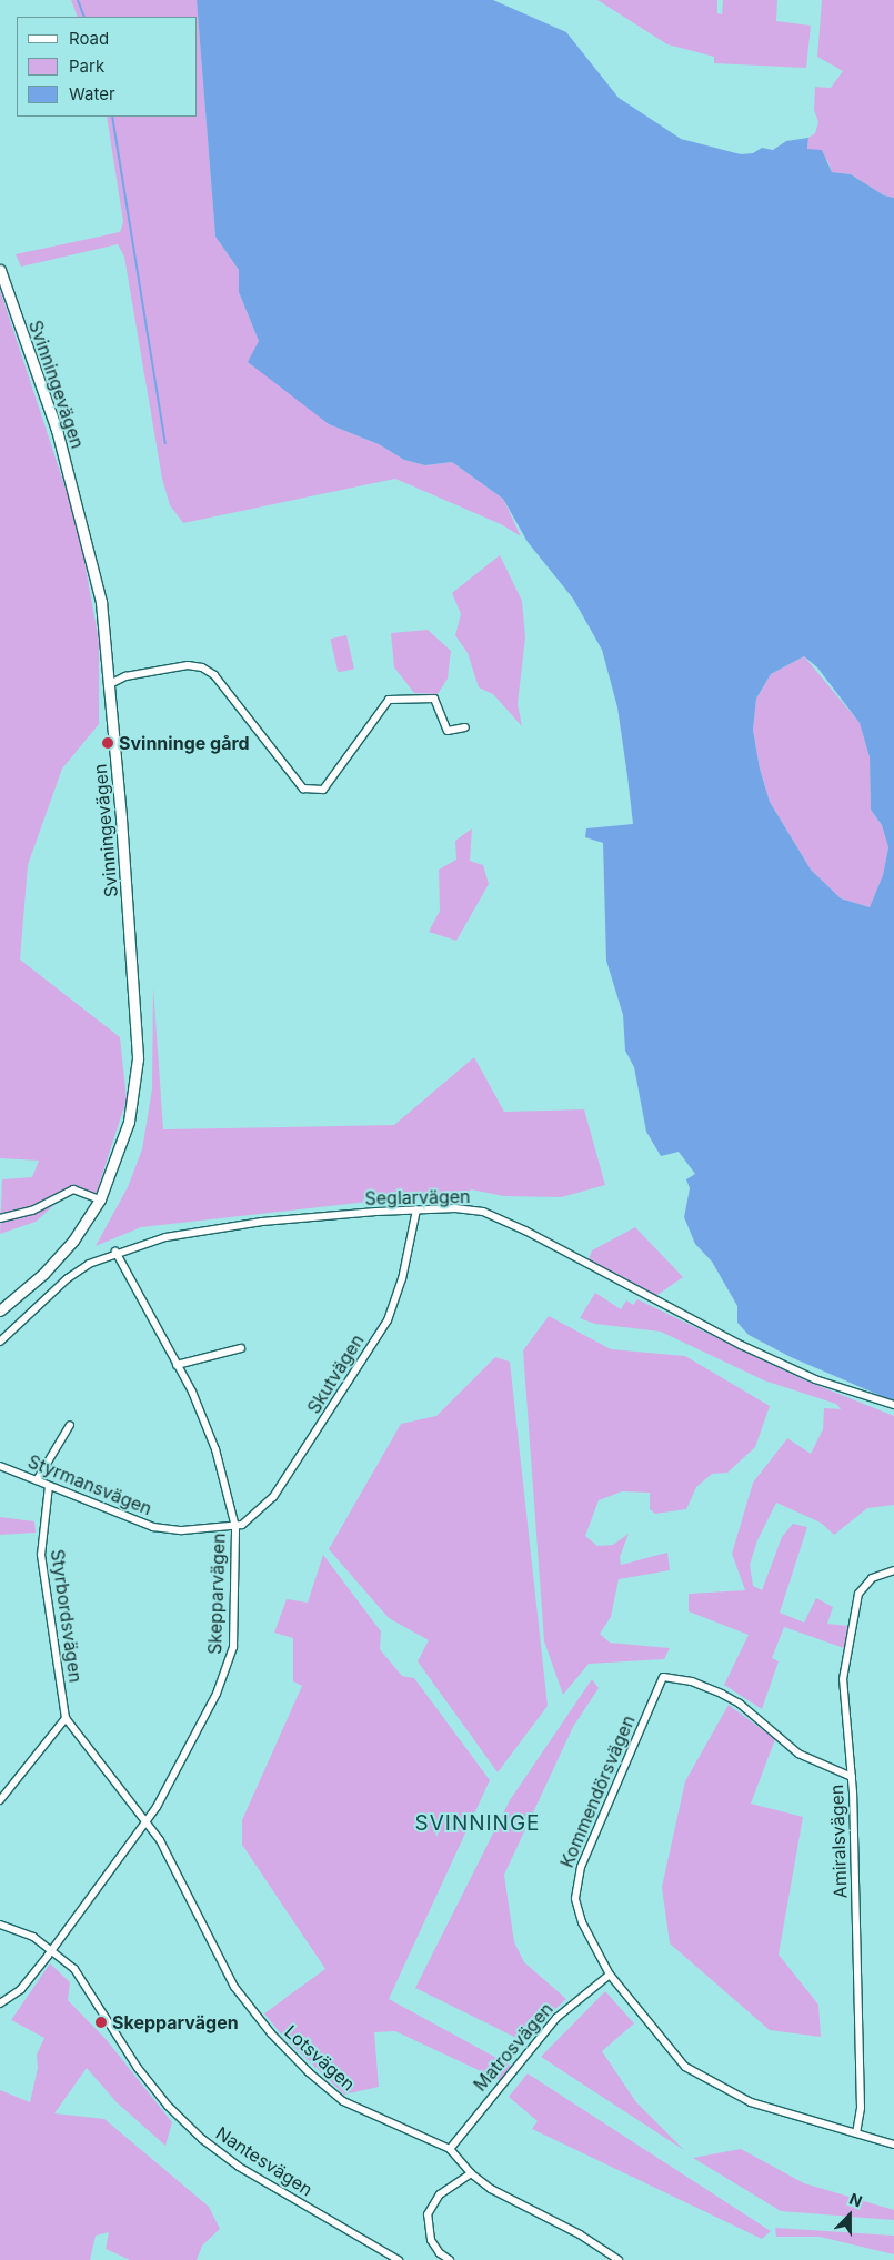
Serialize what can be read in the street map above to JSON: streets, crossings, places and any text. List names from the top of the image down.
{
  "streets": {
    "main road": ["Svinningevägen"],
    "street": [
      "Seglarvägen",
      "Skutvägen",
      "Styrmansvägen",
      "Skepparvägen",
      "Styrbordsvägen",
      "Kommendörsvägen",
      "Amiralsvägen",
      "Matrosvägen",
      "Lotsvägen",
      "Nantesvägen"
    ]
  },
  "crossings": [
    ["Seglarvägen", "Skutvägen"],
    ["Seglarvägen", "Skepparvägen"],
    ["Skutvägen", "Styrmansvägen"],
    ["Skutvägen", "Skepparvägen"],
    ["Styrmansvägen", "Skepparvägen"],
    ["Styrmansvägen", "Styrbordsvägen"],
    ["Skepparvägen", "Lotsvägen"],
    ["Skepparvägen", "Nantesvägen"],
    ["Styrbordsvägen", "Lotsvägen"],
    ["Kommendörsvägen", "Amiralsvägen"],
    ["Kommendörsvägen", "Matrosvägen"],
    ["Matrosvägen", "Lotsvägen"]
  ],
  "districts": ["SVINNINGE"],
  "places": ["Svinninge gård", "Skepparvägen"],
  "legend": ["Road", "Park", "Water"],
  "north": "top"
}
